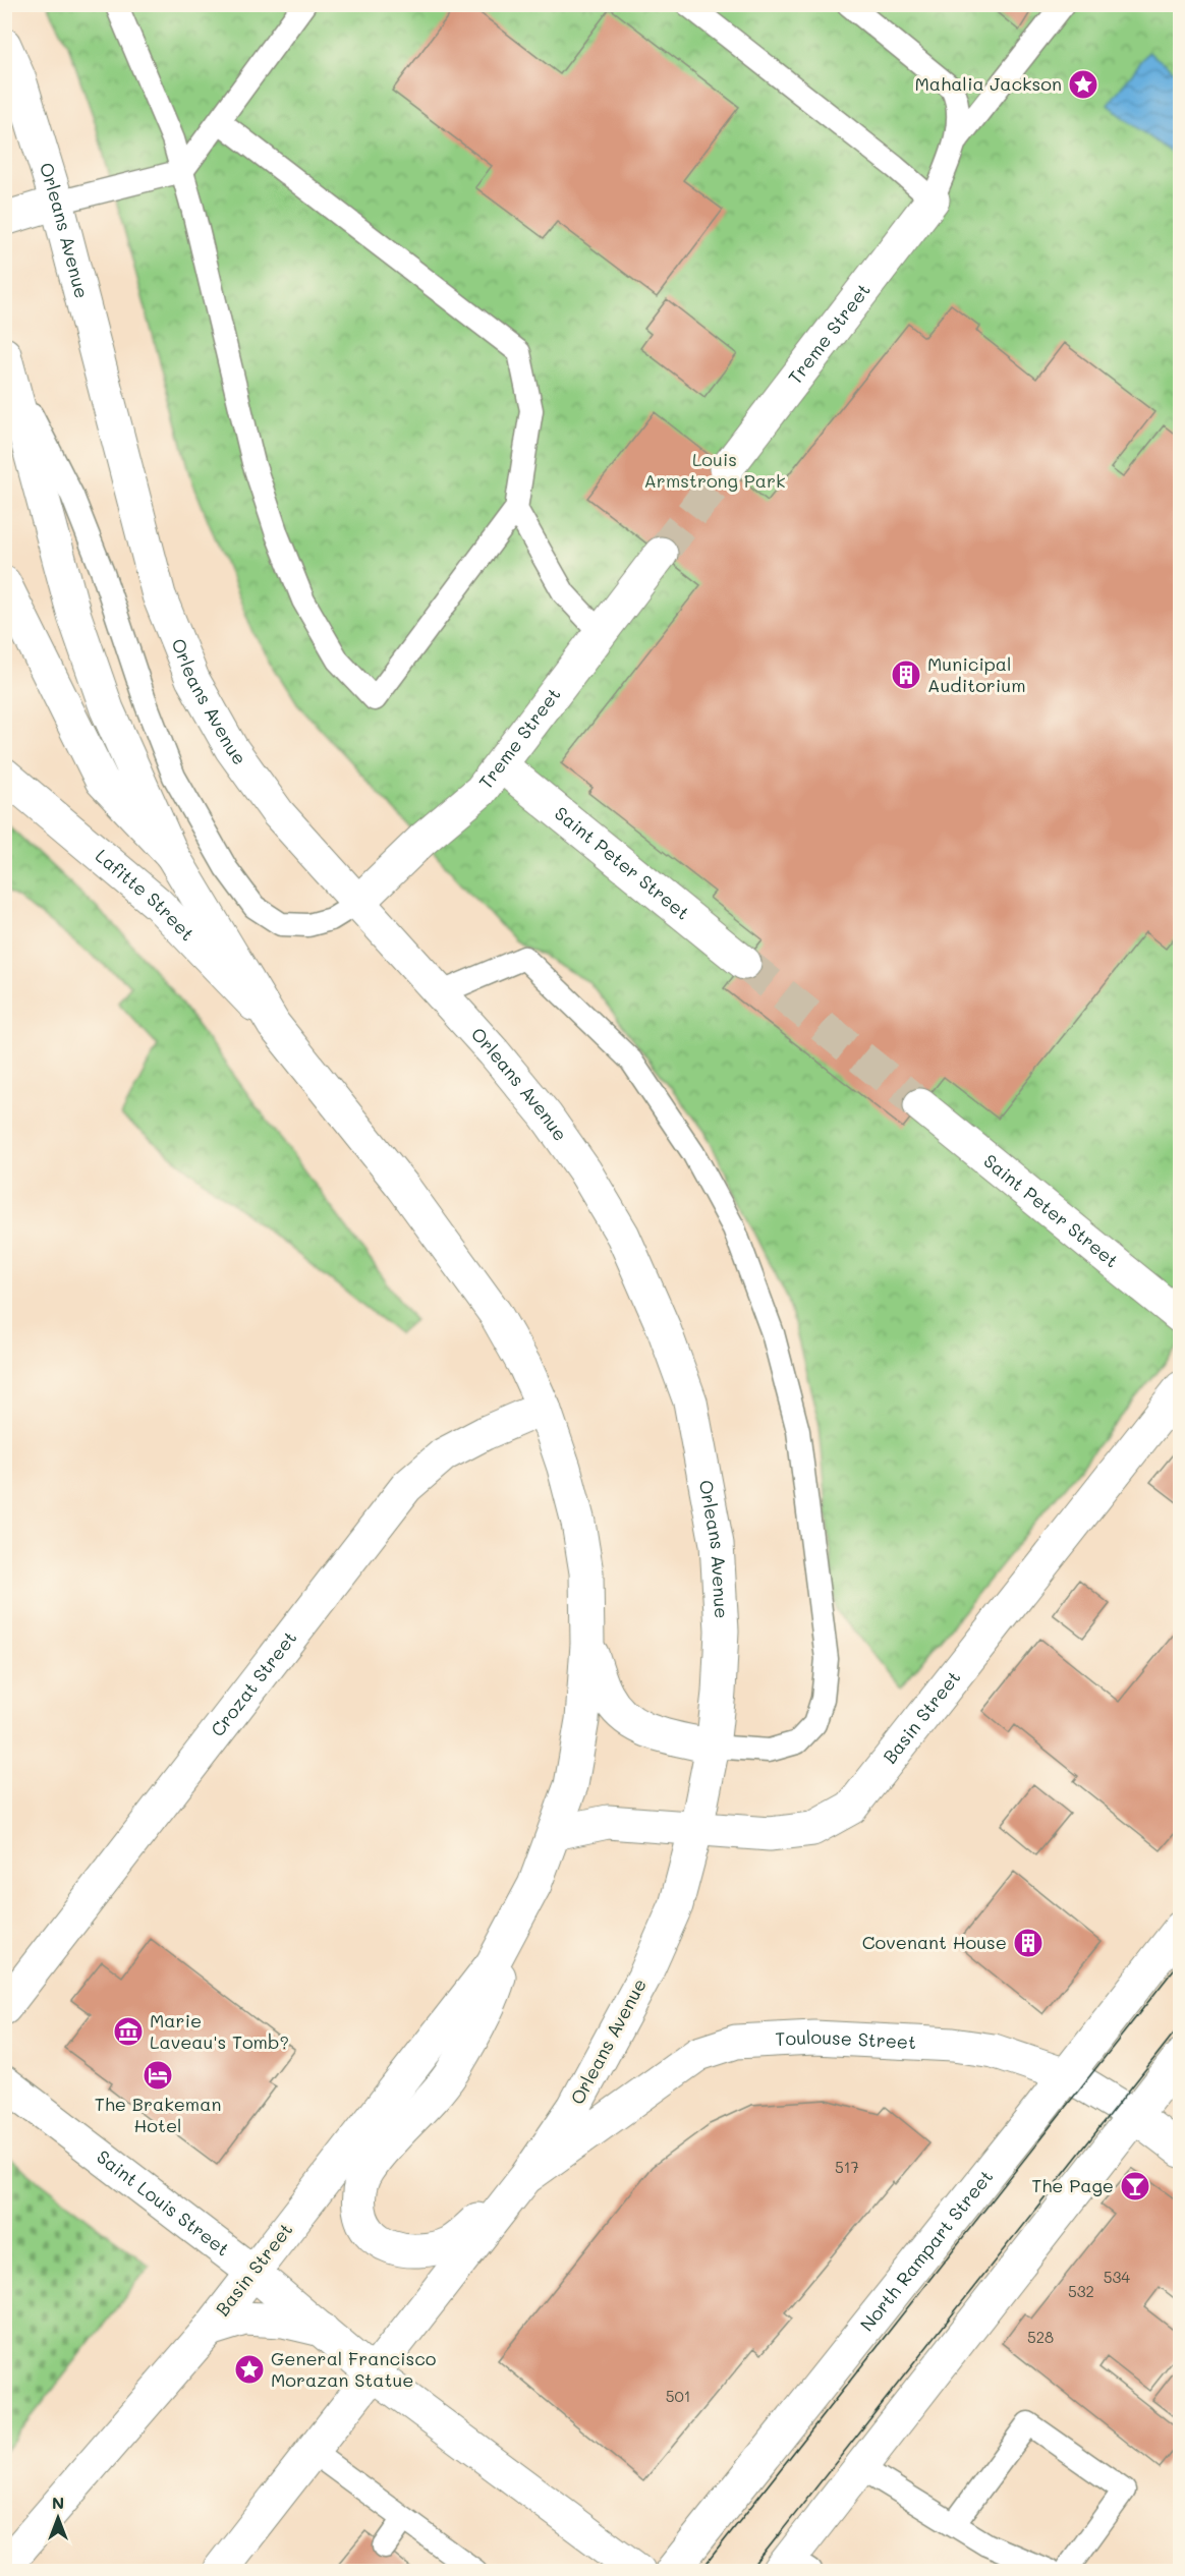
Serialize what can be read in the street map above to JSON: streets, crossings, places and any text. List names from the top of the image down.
{
  "streets": {
    "main road": [
      "Orleans Avenue",
      "Treme Street",
      "Saint Peter Street",
      "Lafitte Street",
      "Crozat Street",
      "Basin Street",
      "Toulouse Street",
      "Saint Louis Street",
      "North Rampart Street"
    ]
  },
  "crossings": [
    ["Orleans Avenue", "Treme Street"],
    ["Orleans Avenue", "Basin Street"],
    ["Orleans Avenue", "Toulouse Street"],
    ["Treme Street", "Saint Peter Street"],
    ["Basin Street", "Saint Louis Street"],
    ["Toulouse Street", "North Rampart Street"]
  ],
  "parks": ["Louis Armstrong Park"],
  "places": {
    "place": ["Mahalia Jackson", "General Francisco Morazan Statue"],
    "building": ["Municipal Auditorium", "Covenant House"],
    "museum": ["Marie Laveau's Tomb?"],
    "hotel": ["The Brakeman Hotel"],
    "bar": ["The Page"]
  },
  "house_numbers": [
    "517",
    "534",
    "532",
    "528",
    "501"
  ],
  "north": "top"
}
